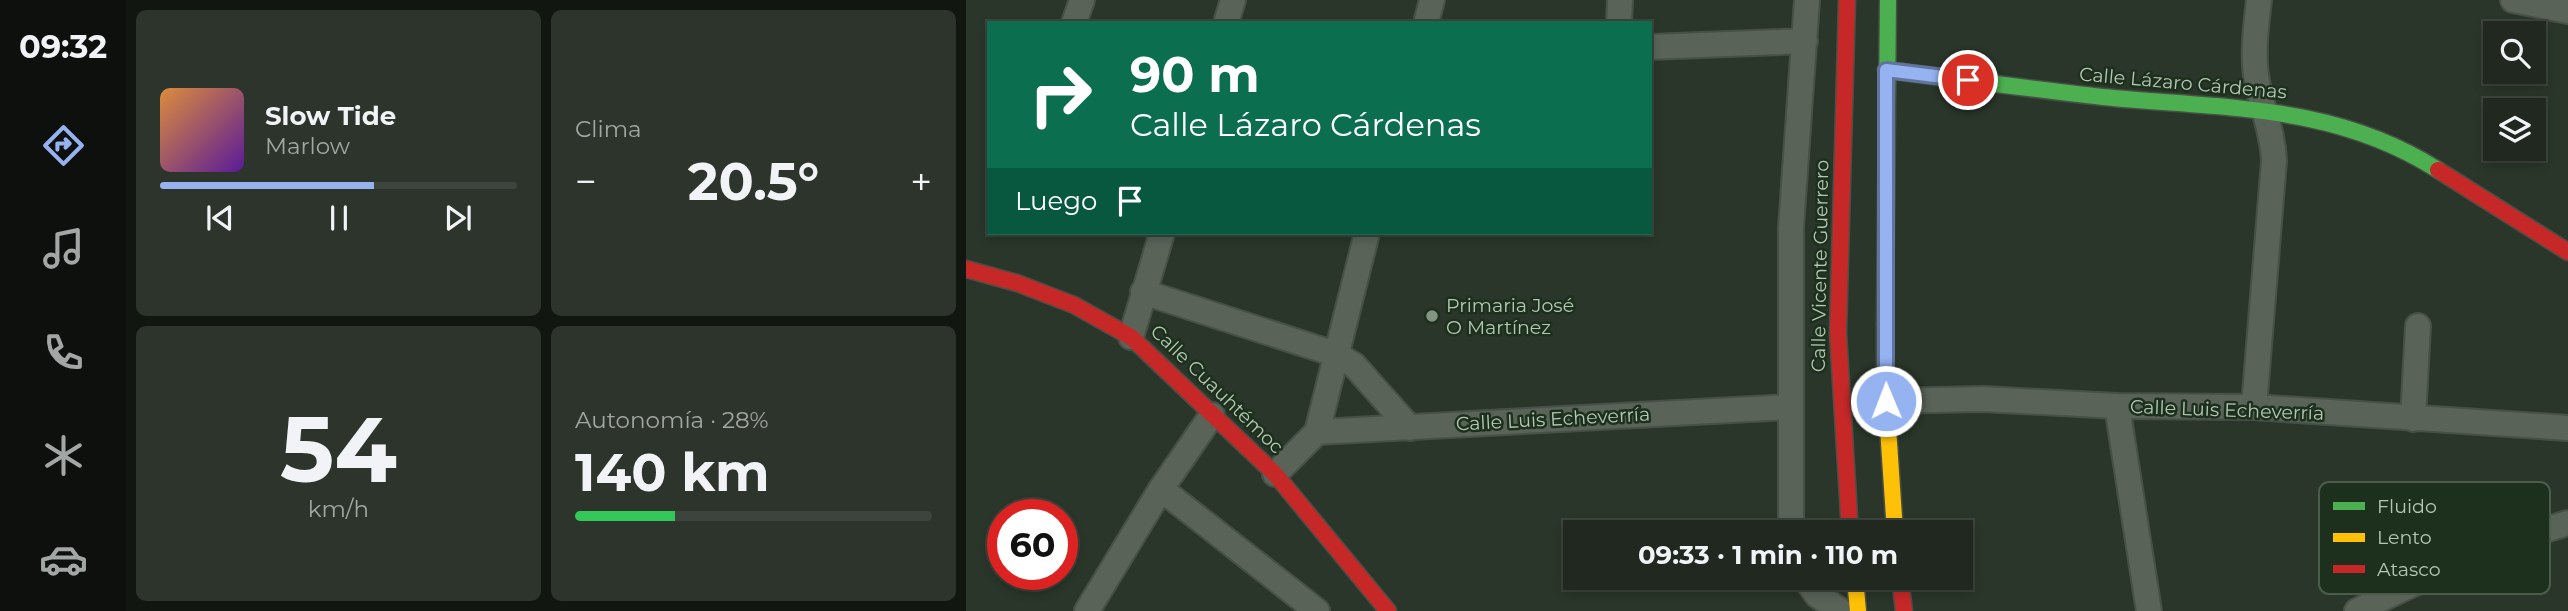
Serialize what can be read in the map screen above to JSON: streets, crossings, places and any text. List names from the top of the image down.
{
  "streets": {
    "street": [
      "Calle Lázaro Cárdenas",
      "Calle Vicente Guerrero",
      "Calle Cuauhtémoc",
      "Calle Luis Echeverría"
    ]
  },
  "places": ["Primaria José O Martínez"],
  "legend": ["Fluido", "Lento", "Atasco"],
  "page": {
    "tabs": "09:32",
    "tile": [
      "Clima",
      ["54", "km/h"],
      ["Autonomía · 28%", "140 km"]
    ],
    "turn": ["90 m", "Calle Lázaro Cárdenas"],
    "song": ["Slow Tide", "Marlow"],
    "heat": ["−", "20.5°", "+"],
    "then": "Luego",
    "limit": "60",
    "trip": "09:33 · 1 min · 110 m"
  }
}
